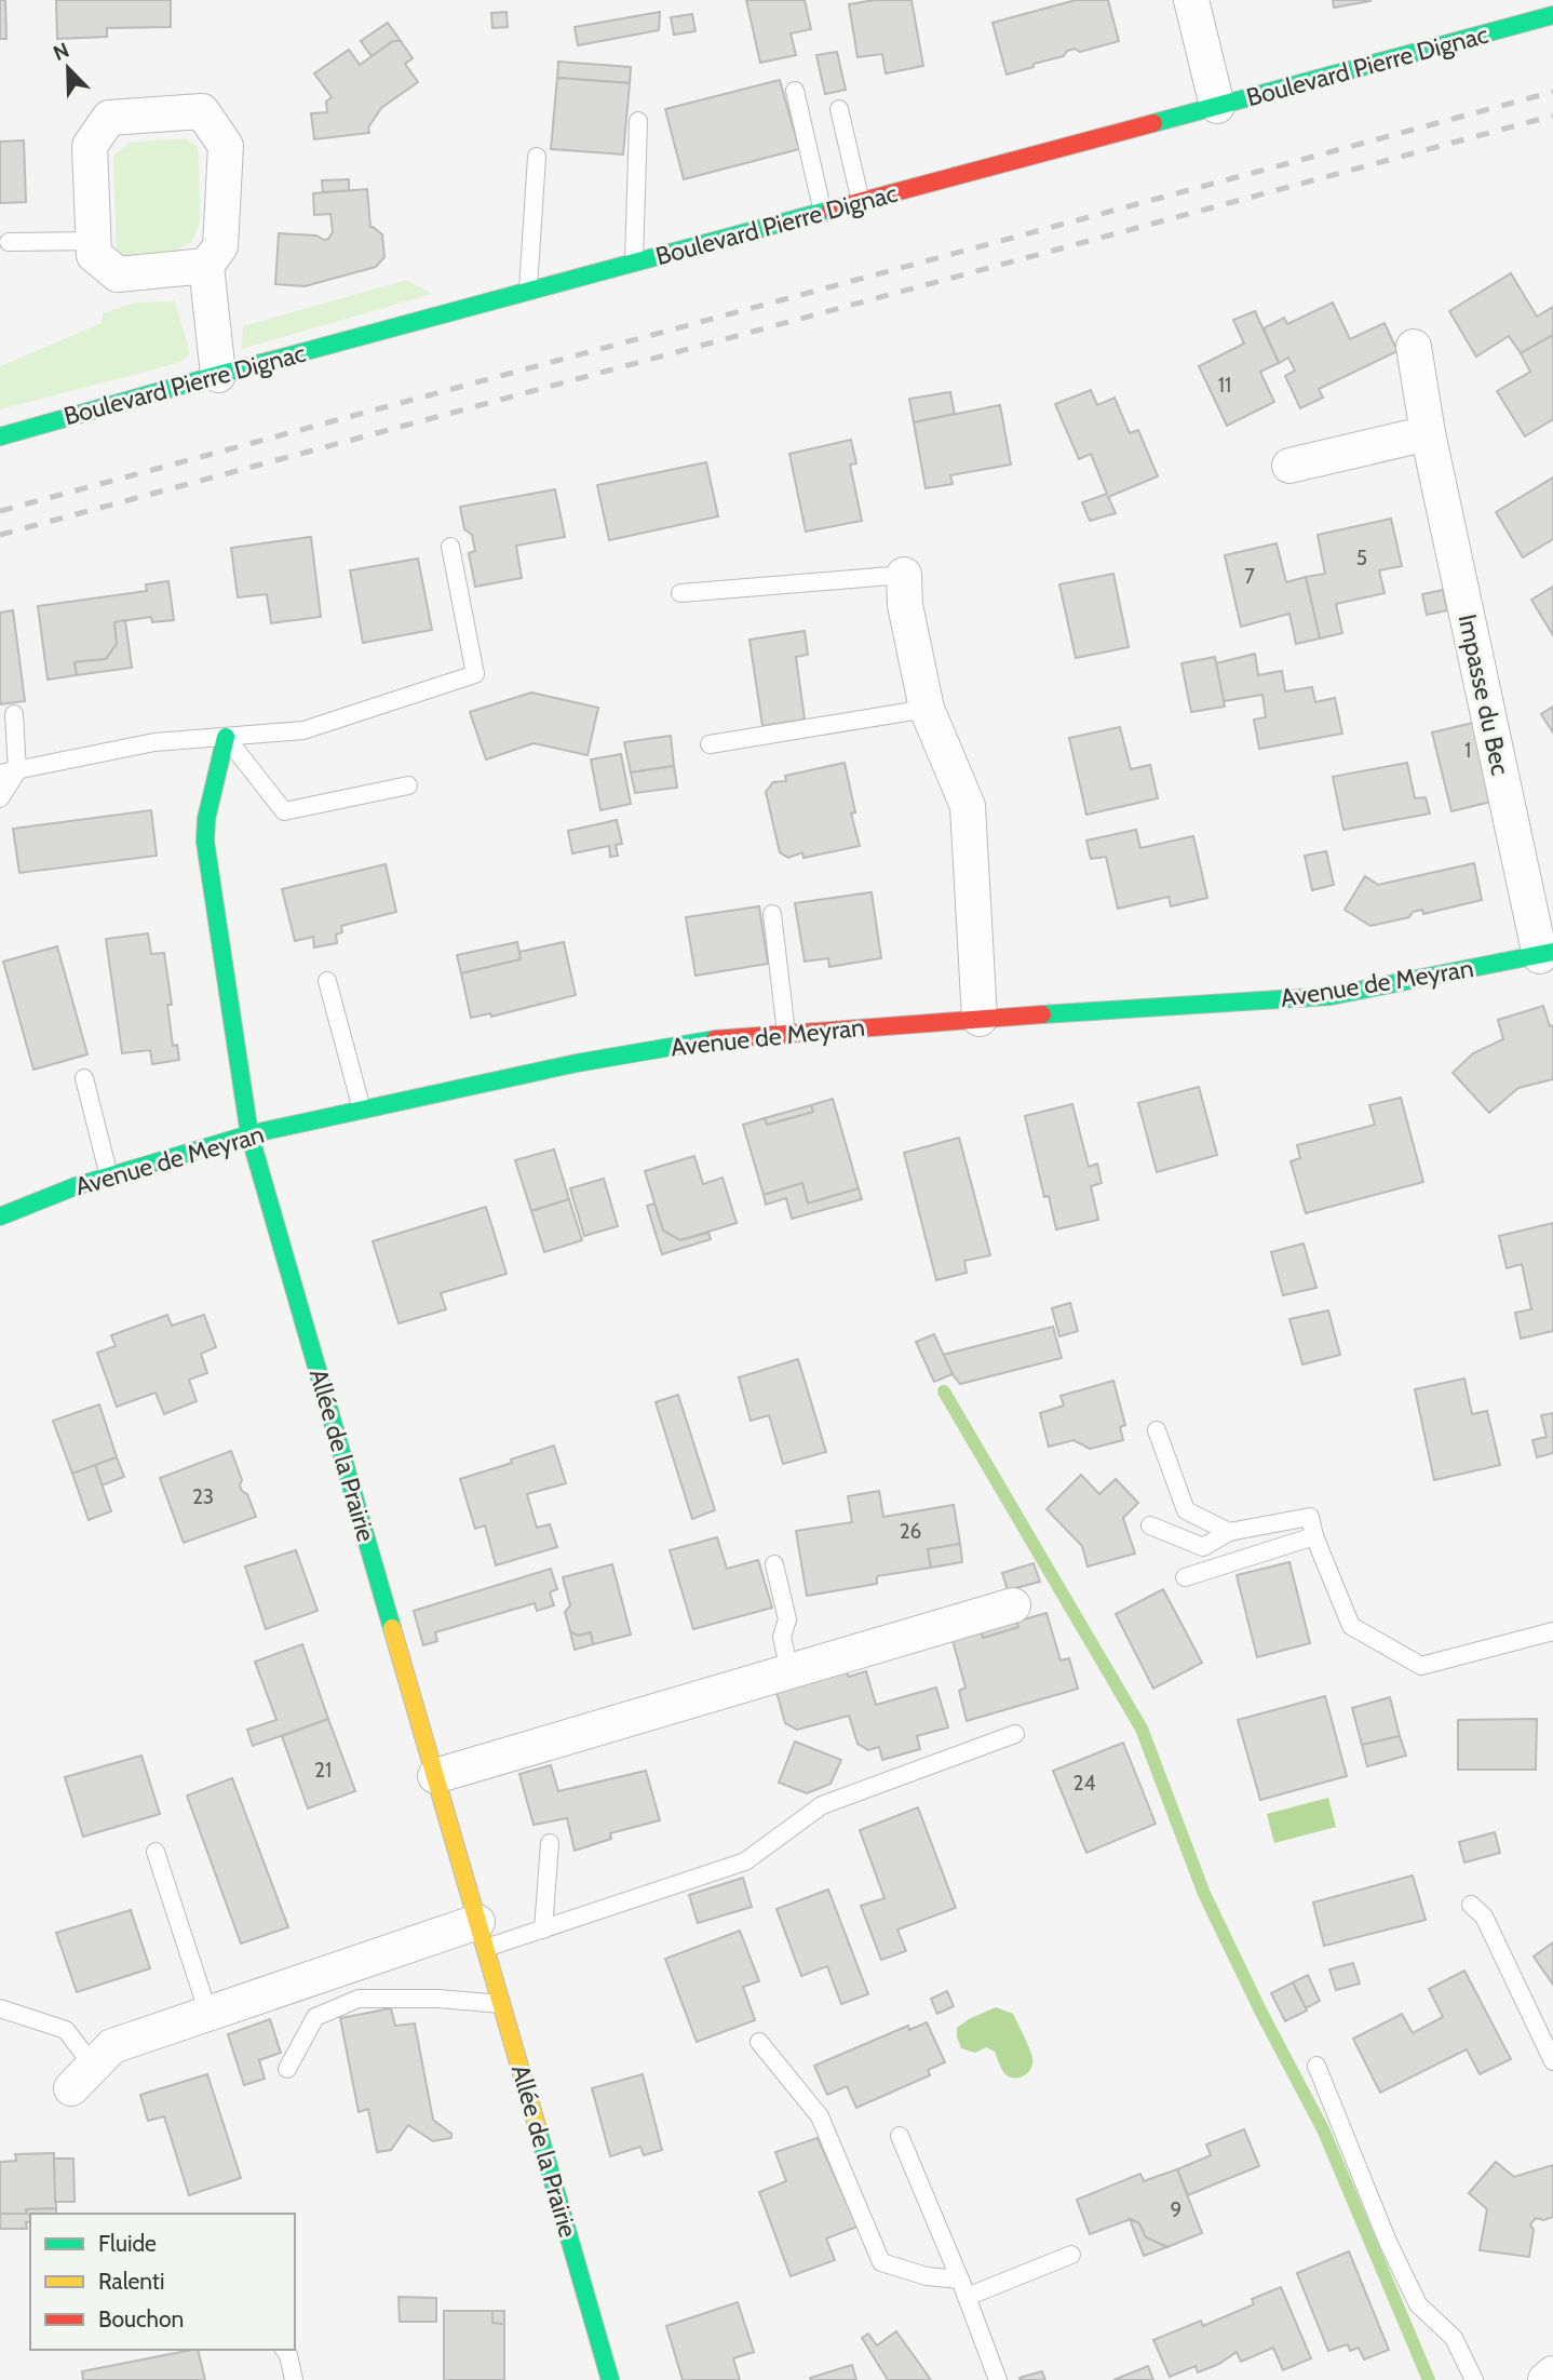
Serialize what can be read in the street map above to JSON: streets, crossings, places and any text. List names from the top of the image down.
{
  "streets": {
    "street": [
      "Boulevard Pierre Dignac",
      "Impasse du Bec",
      "Avenue de Meyran",
      "Allée de la Prairie"
    ]
  },
  "crossings": [
    ["Impasse du Bec", "Avenue de Meyran"],
    ["Avenue de Meyran", "Allée de la Prairie"]
  ],
  "house_numbers": [
    "11",
    "5",
    "7",
    "1",
    "23",
    "26",
    "21",
    "24",
    "9"
  ],
  "legend": ["Fluide", "Ralenti", "Bouchon"],
  "north": "top left"
}
